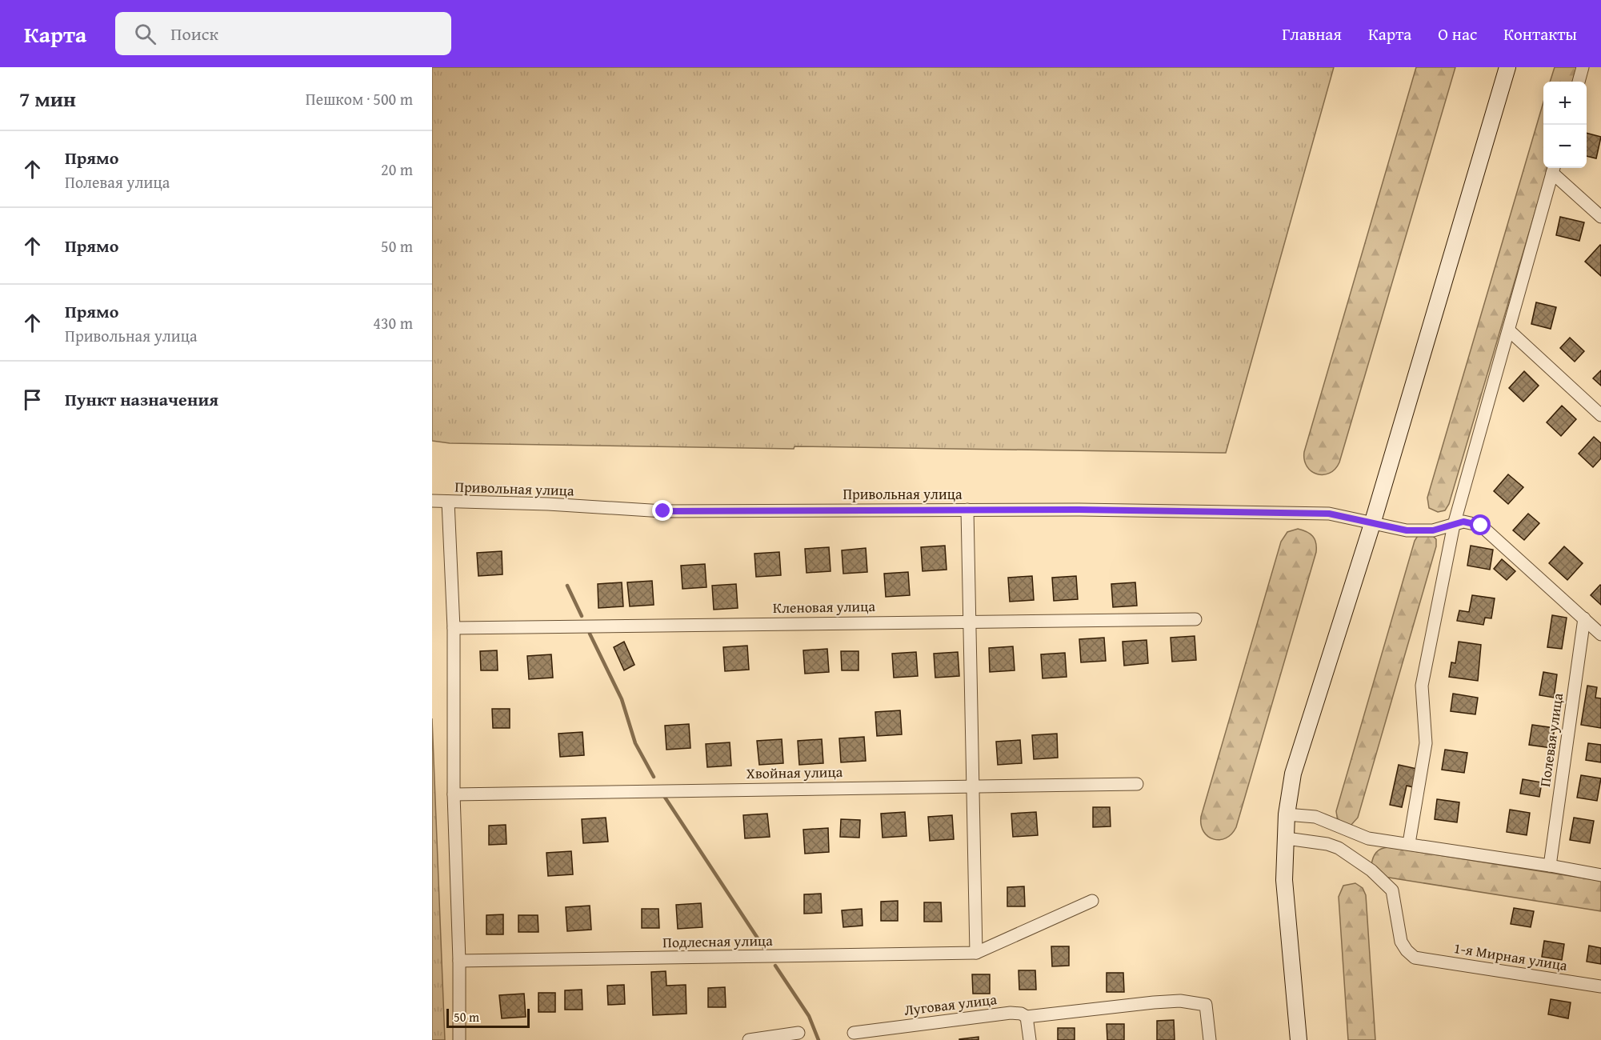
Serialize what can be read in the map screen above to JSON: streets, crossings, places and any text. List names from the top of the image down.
{
  "streets": {
    "street": [
      "Привольная улица",
      "Кленовая улица",
      "Полевая улица",
      "Хвойная улица",
      "Подлесная улица",
      "1-я Мирная улица",
      "Луговая улица"
    ]
  },
  "scale_bar": "50 m",
  "page": {
    "header": "Карта",
    "search": "Поиск",
    "nav": [
      "Главная",
      "Карта",
      "О нас",
      "Контакты"
    ],
    "heading": ["7 мин", "Пешком · 500 m"],
    "map_buttons": ["+", "−"],
    "list": [
      ["Прямо", "Полевая улица", "20 m"],
      ["Прямо", "50 m"],
      ["Прямо", "Привольная улица", "430 m"],
      "Пункт назначения"
    ],
    "scale": "50 m"
  }
}
